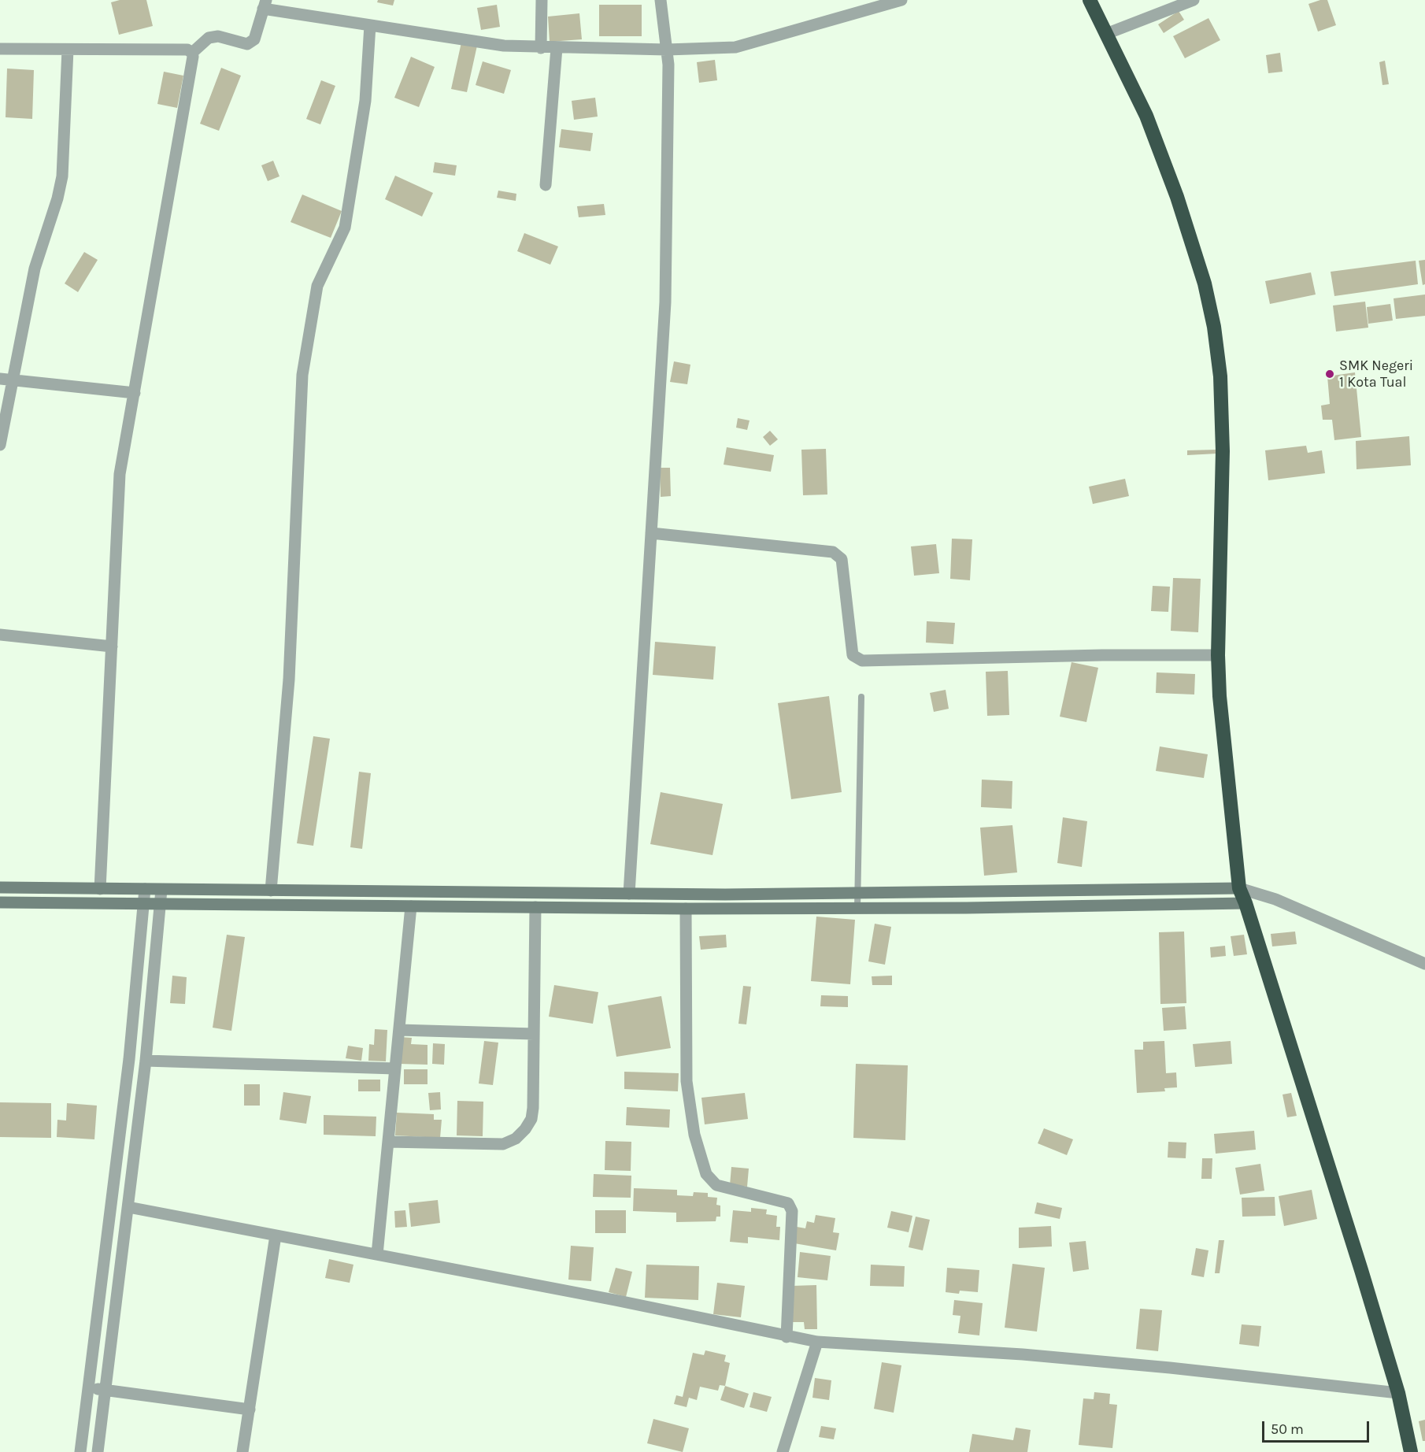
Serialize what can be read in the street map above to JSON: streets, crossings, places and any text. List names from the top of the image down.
{
  "places": ["SMK Negeri 1 Kota Tual"],
  "scale_bar": "50 m"
}
